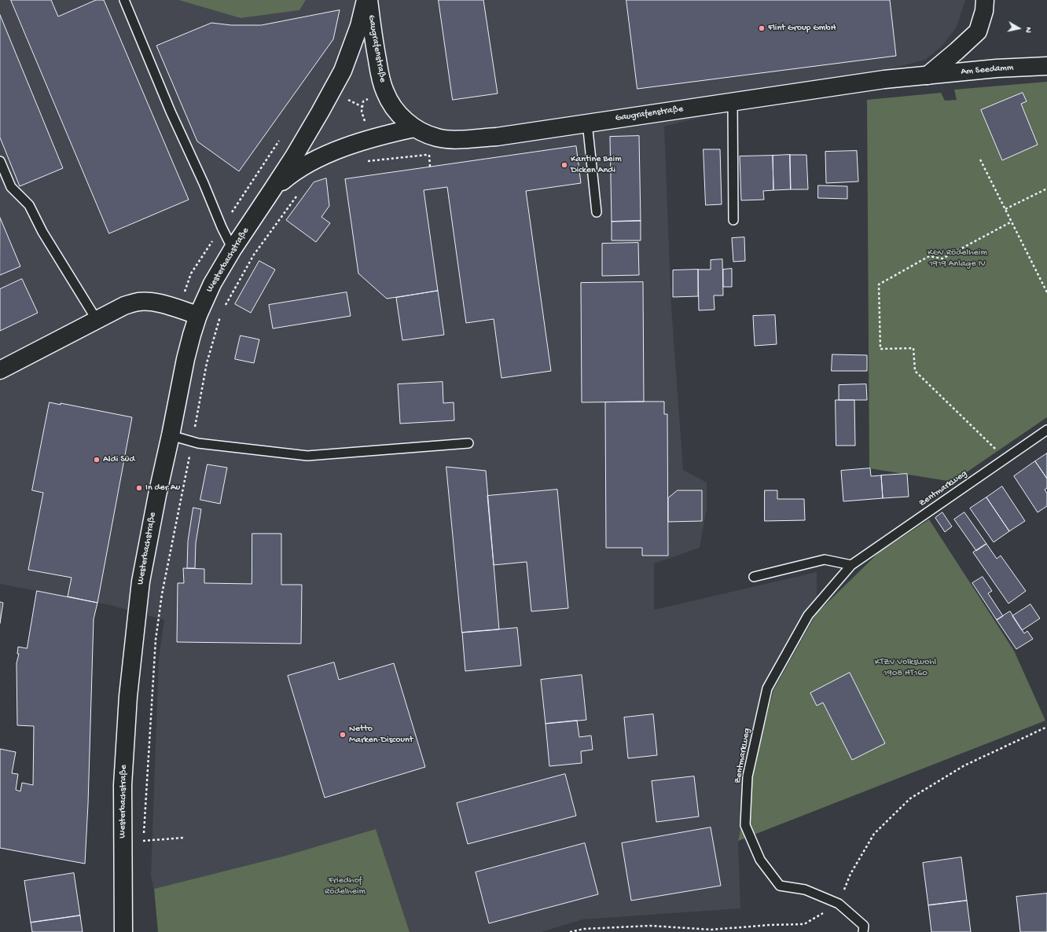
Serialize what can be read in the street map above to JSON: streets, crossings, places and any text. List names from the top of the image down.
{
  "streets": {
    "street": ["Gaugrafenstraße", "Am Seedamm", "Westerbachstraße"],
    "lane": ["Zentmarkweg"]
  },
  "crossings": [
    ["Gaugrafenstraße", "Am Seedamm"],
    ["Gaugrafenstraße", "Westerbachstraße"]
  ],
  "parks": ["KGV Rödelheim 1919 Anlage IV", "KTZV Volkswohl 1908 HT160", "Friedhof Rödelheim"],
  "places": [
    "Flint Group GmbH",
    "Kantine Beim Dicken Andi",
    "Aldi Süd",
    "In der Au",
    "Netto Marken-Discount"
  ],
  "north": "right"
}
